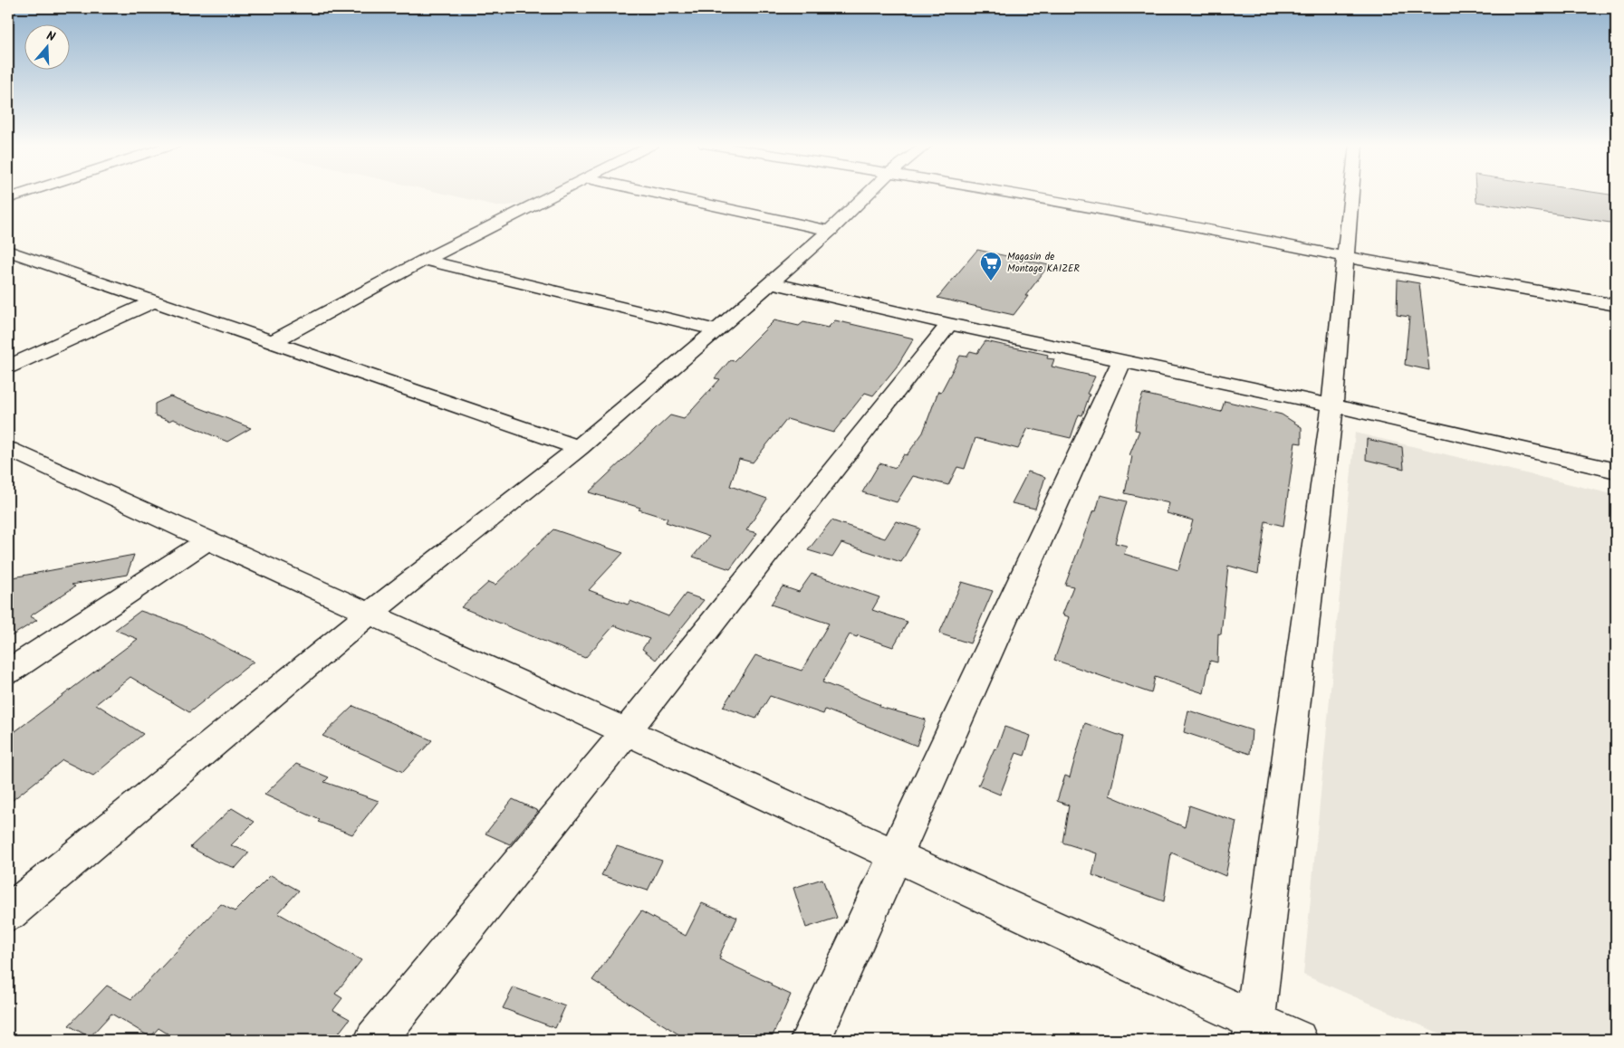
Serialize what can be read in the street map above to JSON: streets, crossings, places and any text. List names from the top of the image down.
{
  "places": {
    "supermarket": ["Magasin de Montage KAIZER"]
  },
  "north": "top"
}
